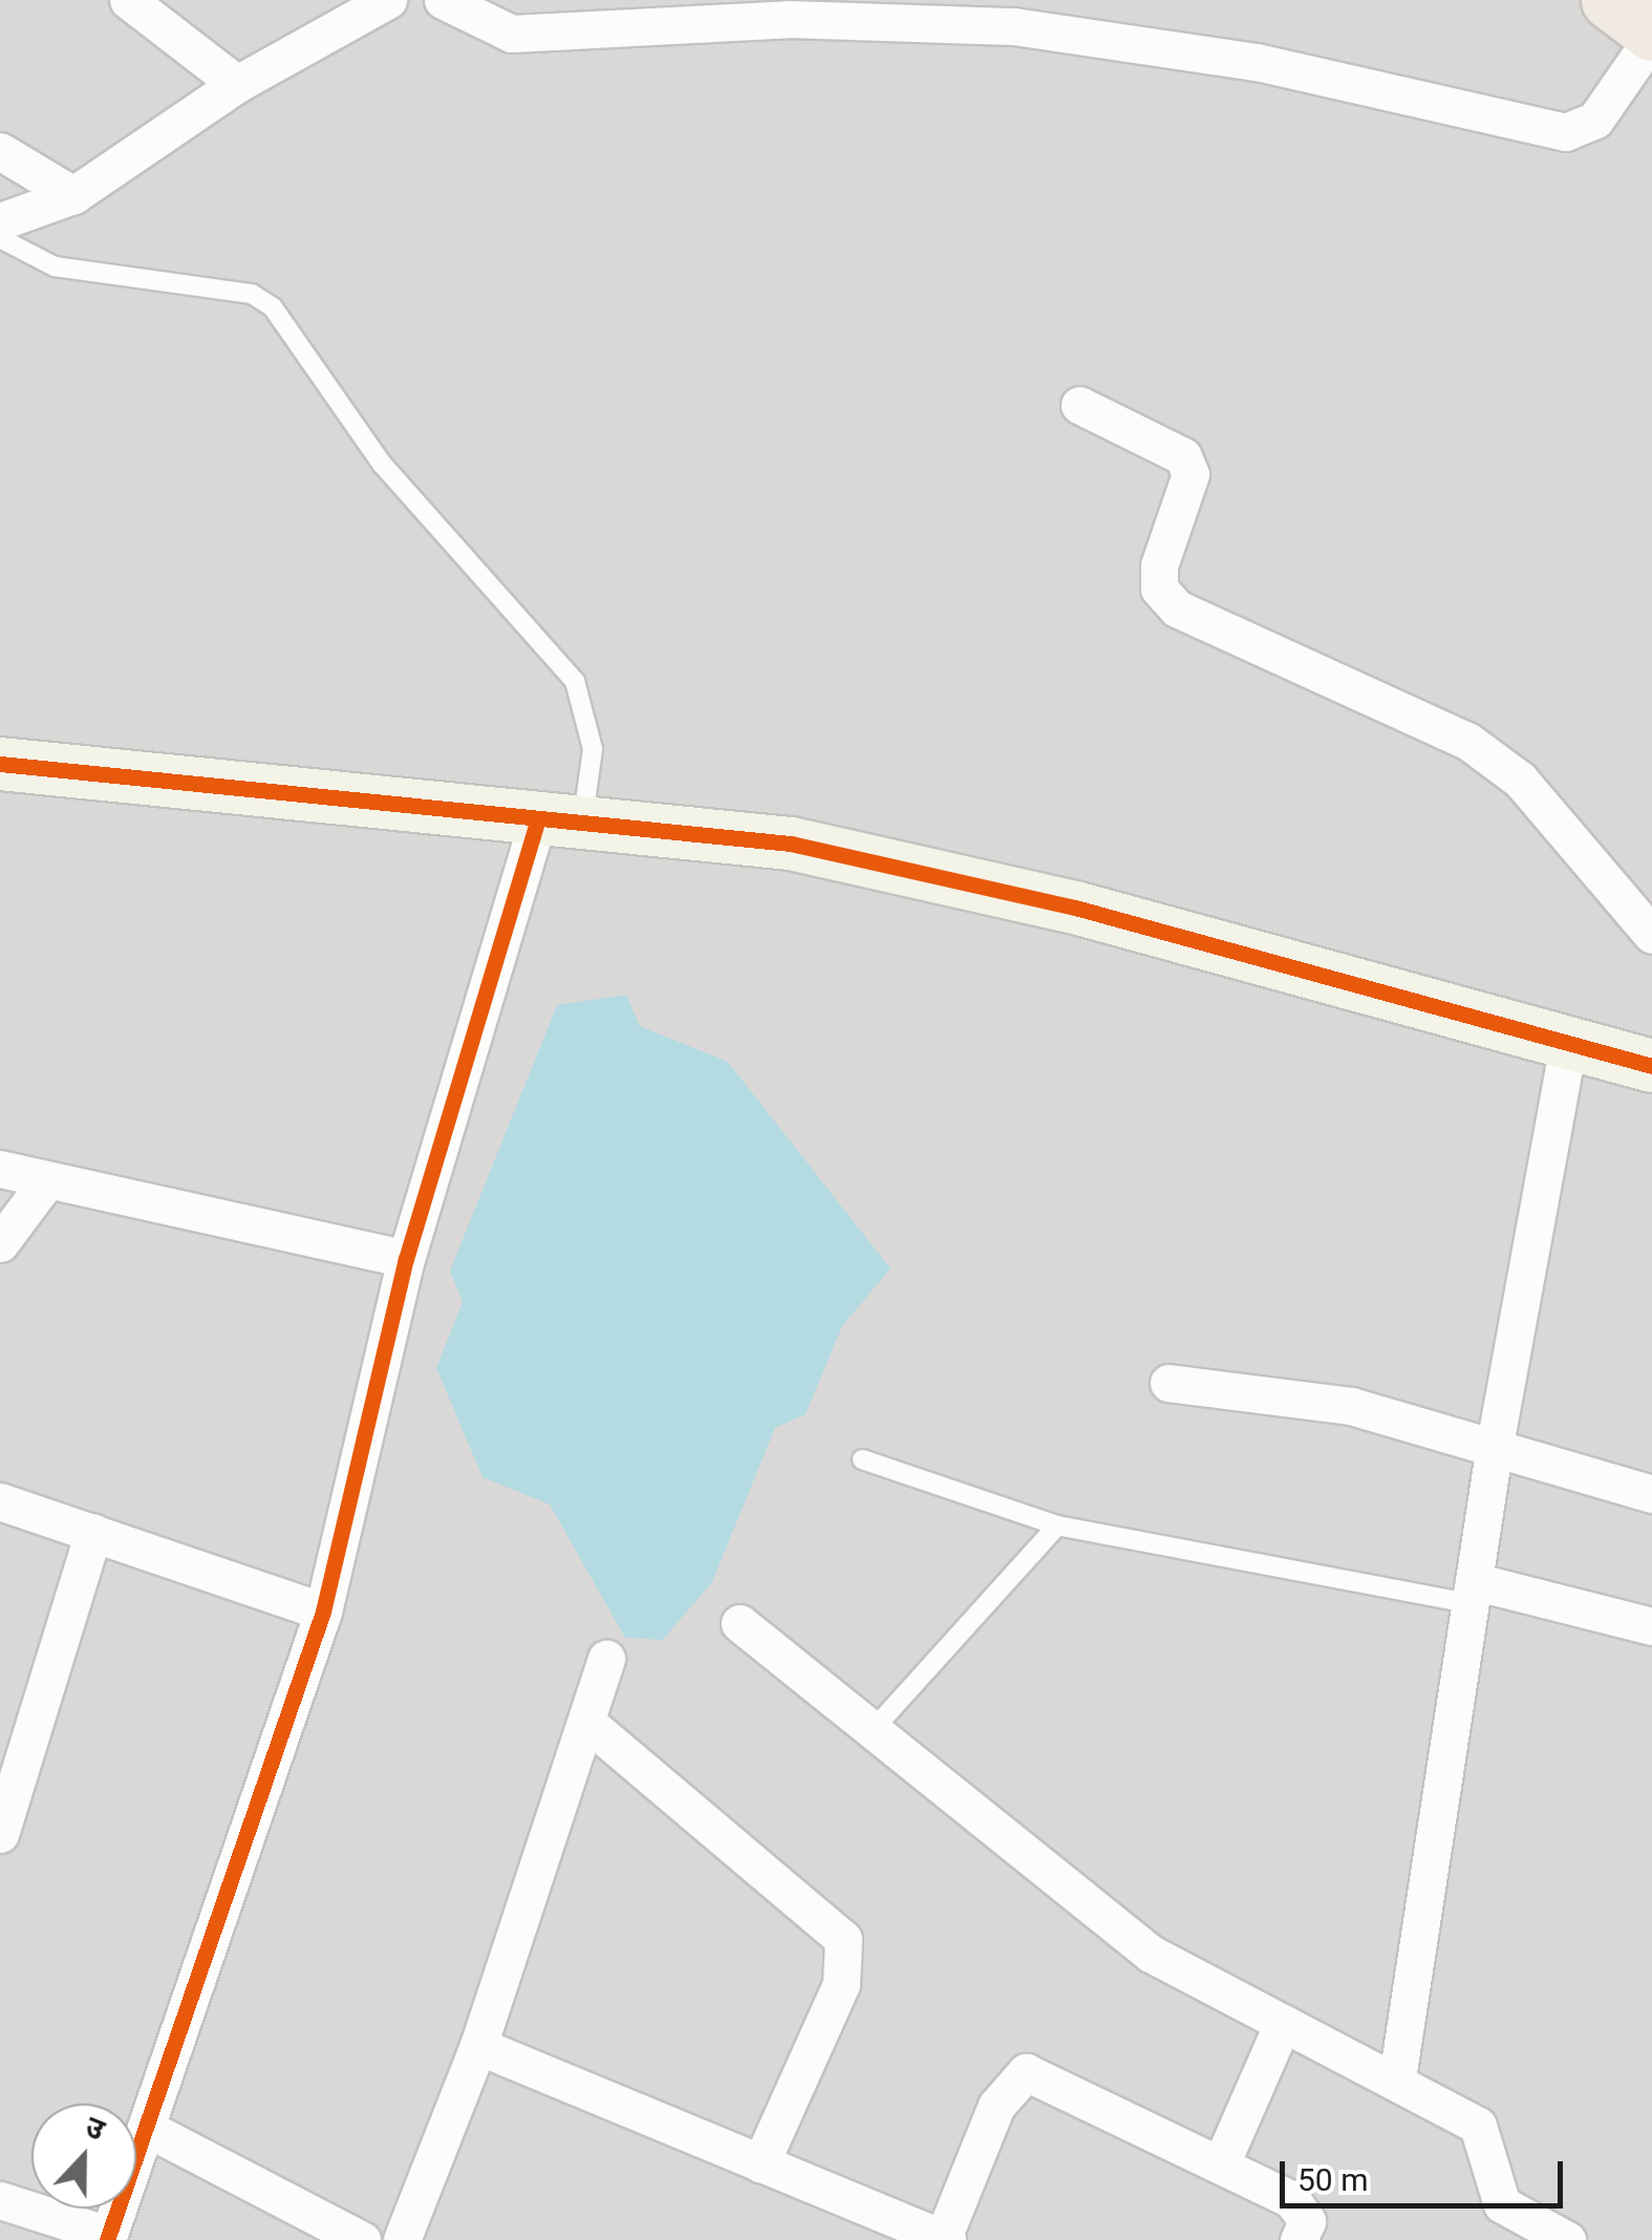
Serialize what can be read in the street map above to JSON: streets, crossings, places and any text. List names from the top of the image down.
{
  "scale_bar": "50 m",
  "north": "top"
}
